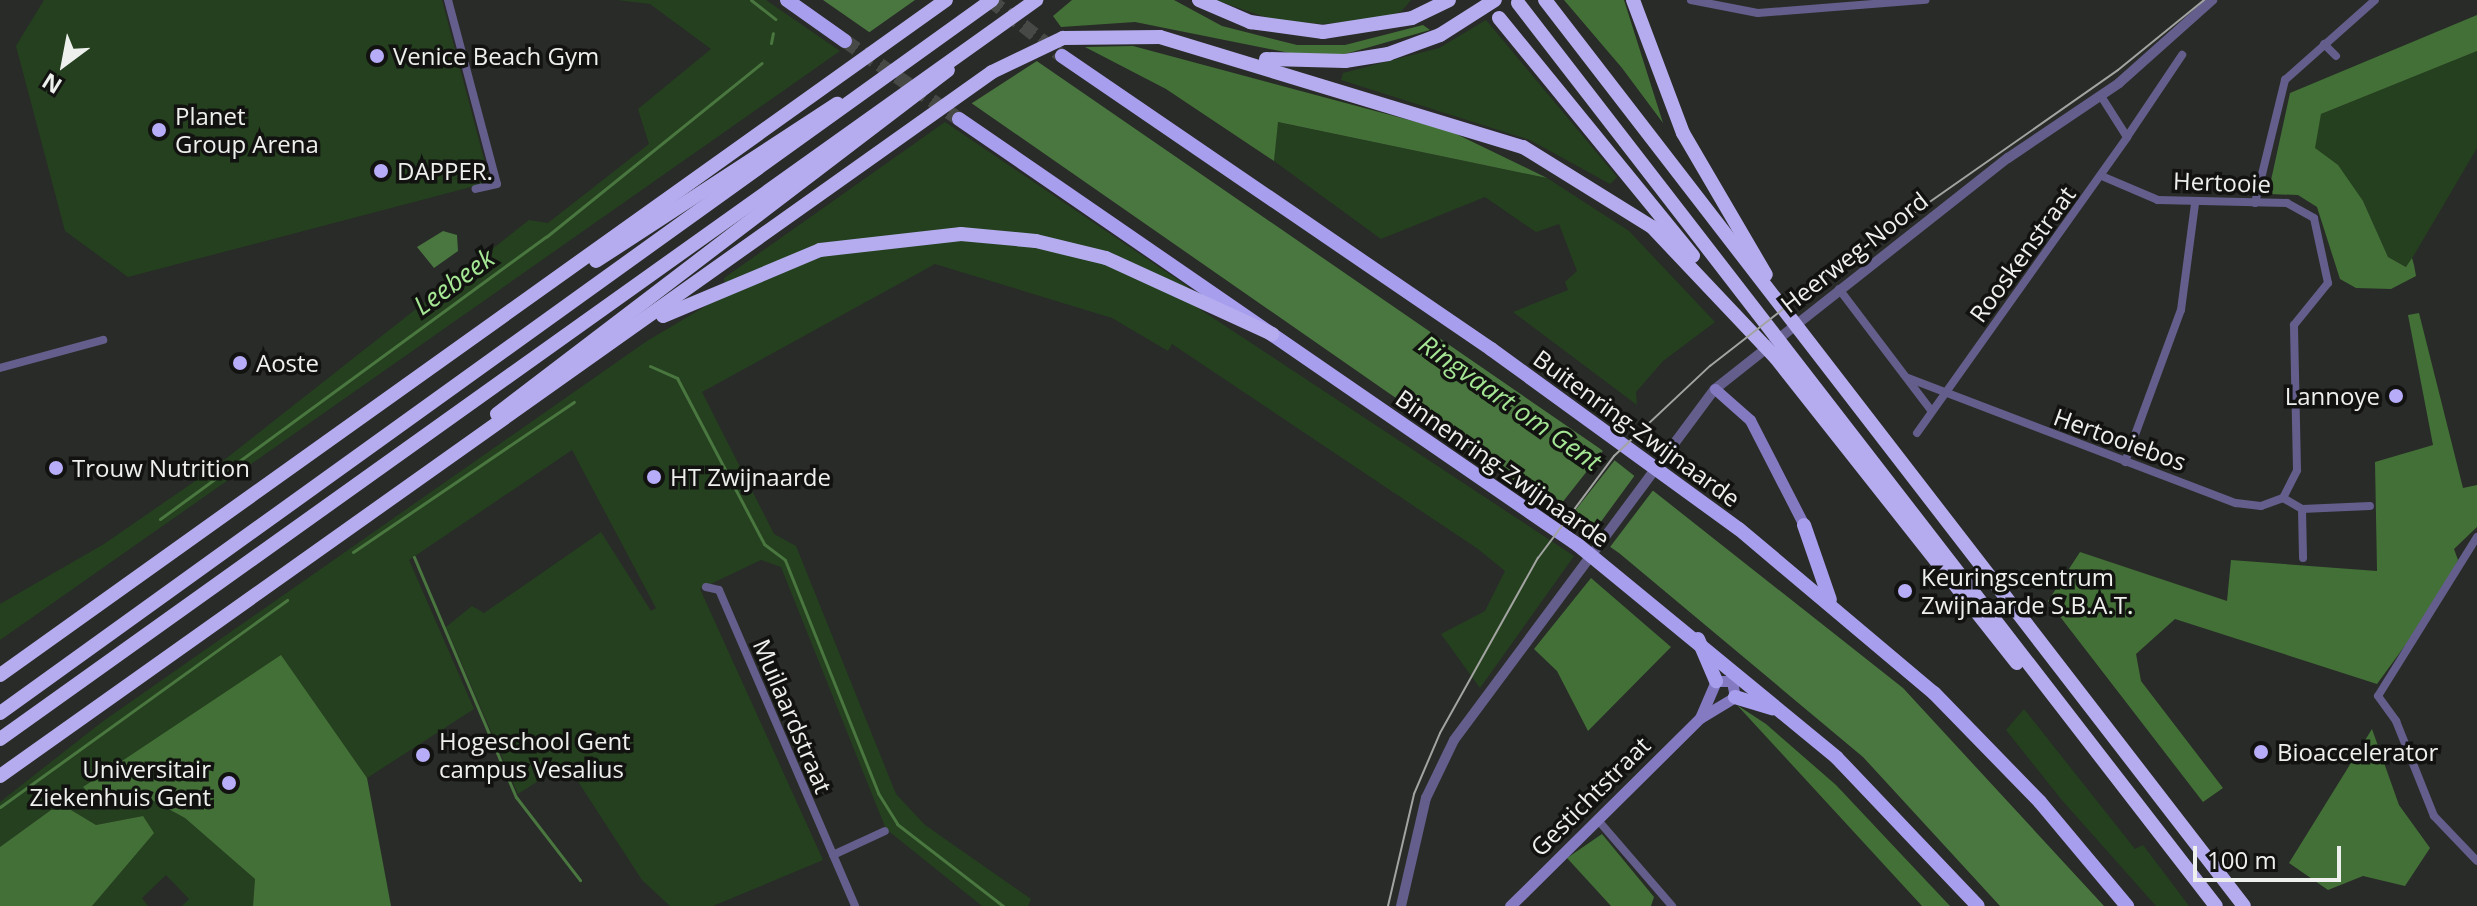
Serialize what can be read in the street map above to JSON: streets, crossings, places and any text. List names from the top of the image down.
{
  "streets": {
    "highway": ["Buitenring-Zwijnaarde", "Binnenring-Zwijnaarde"],
    "main road": ["Gestichtstraat"],
    "street": [
      "Hertooie",
      "Heerweg-Noord",
      "Rooskenstraat",
      "Hertooiebos",
      "Muilaardstraat"
    ]
  },
  "crossings": [
    ["Hertooie", "Rooskenstraat"],
    ["Hertooie", "Hertooiebos"],
    ["Rooskenstraat", "Hertooiebos"]
  ],
  "water": ["Leebeek", "Ringvaart om Gent"],
  "places": [
    "Venice Beach Gym",
    "Planet Group Arena",
    "DAPPER.",
    "Aoste",
    "Lannoye",
    "Trouw Nutrition",
    "HT Zwijnaarde",
    "Keuringscentrum Zwijnaarde S.B.A.T.",
    "Bioaccelerator",
    "Hogeschool Gent campus Vesalius",
    "Universitair Ziekenhuis Gent"
  ],
  "scale_bar": "100 m",
  "north": "bottom left"
}
